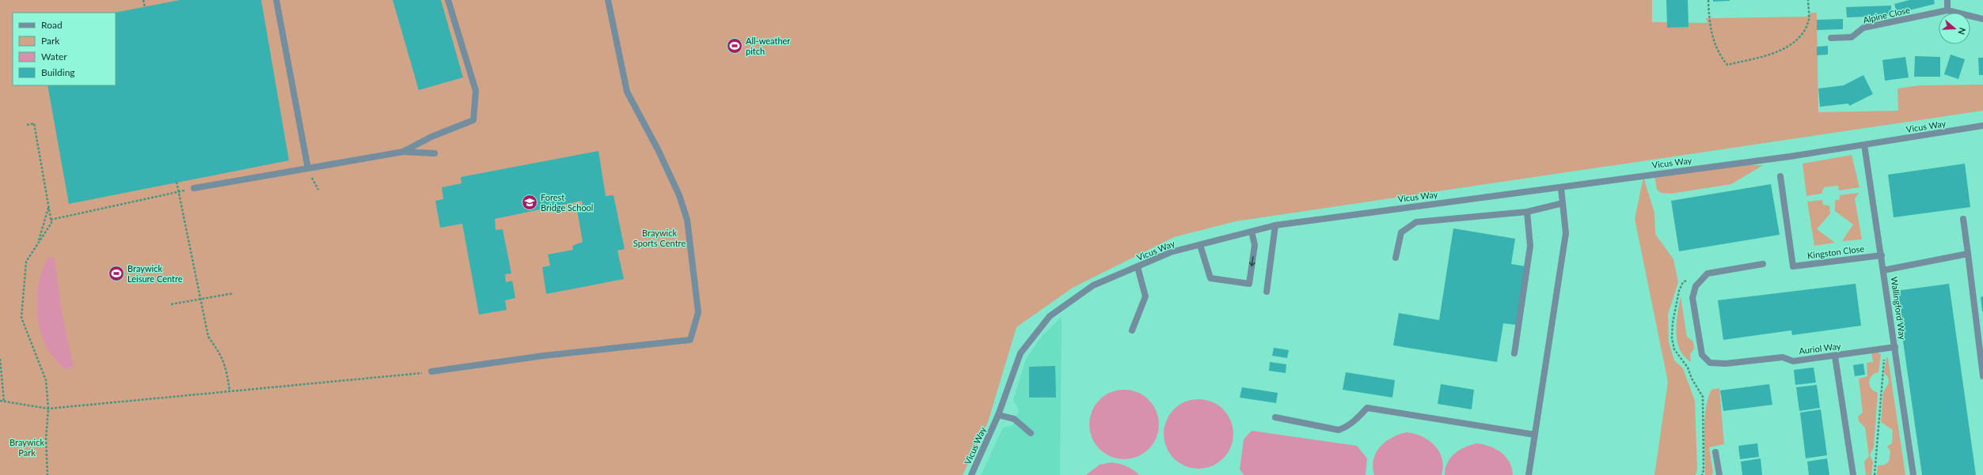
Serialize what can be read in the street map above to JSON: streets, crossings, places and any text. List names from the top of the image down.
{
  "streets": {
    "street": [
      "Alpine Close",
      "Vicus Way",
      "Kingston Close",
      "Wallingford Way",
      "Auriol Way"
    ]
  },
  "crossings": [
    ["Vicus Way", "Wallingford Way"],
    ["Kingston Close", "Wallingford Way"],
    ["Wallingford Way", "Auriol Way"]
  ],
  "parks": ["Braywick Sports Centre", "Braywick Park"],
  "places": {
    "sports": ["All-weather pitch", "Braywick Leisure Centre"],
    "school or university": ["Forest Bridge School"]
  },
  "legend": [
    "Road",
    "Park",
    "Water",
    "Building"
  ],
  "north": "right"
}
